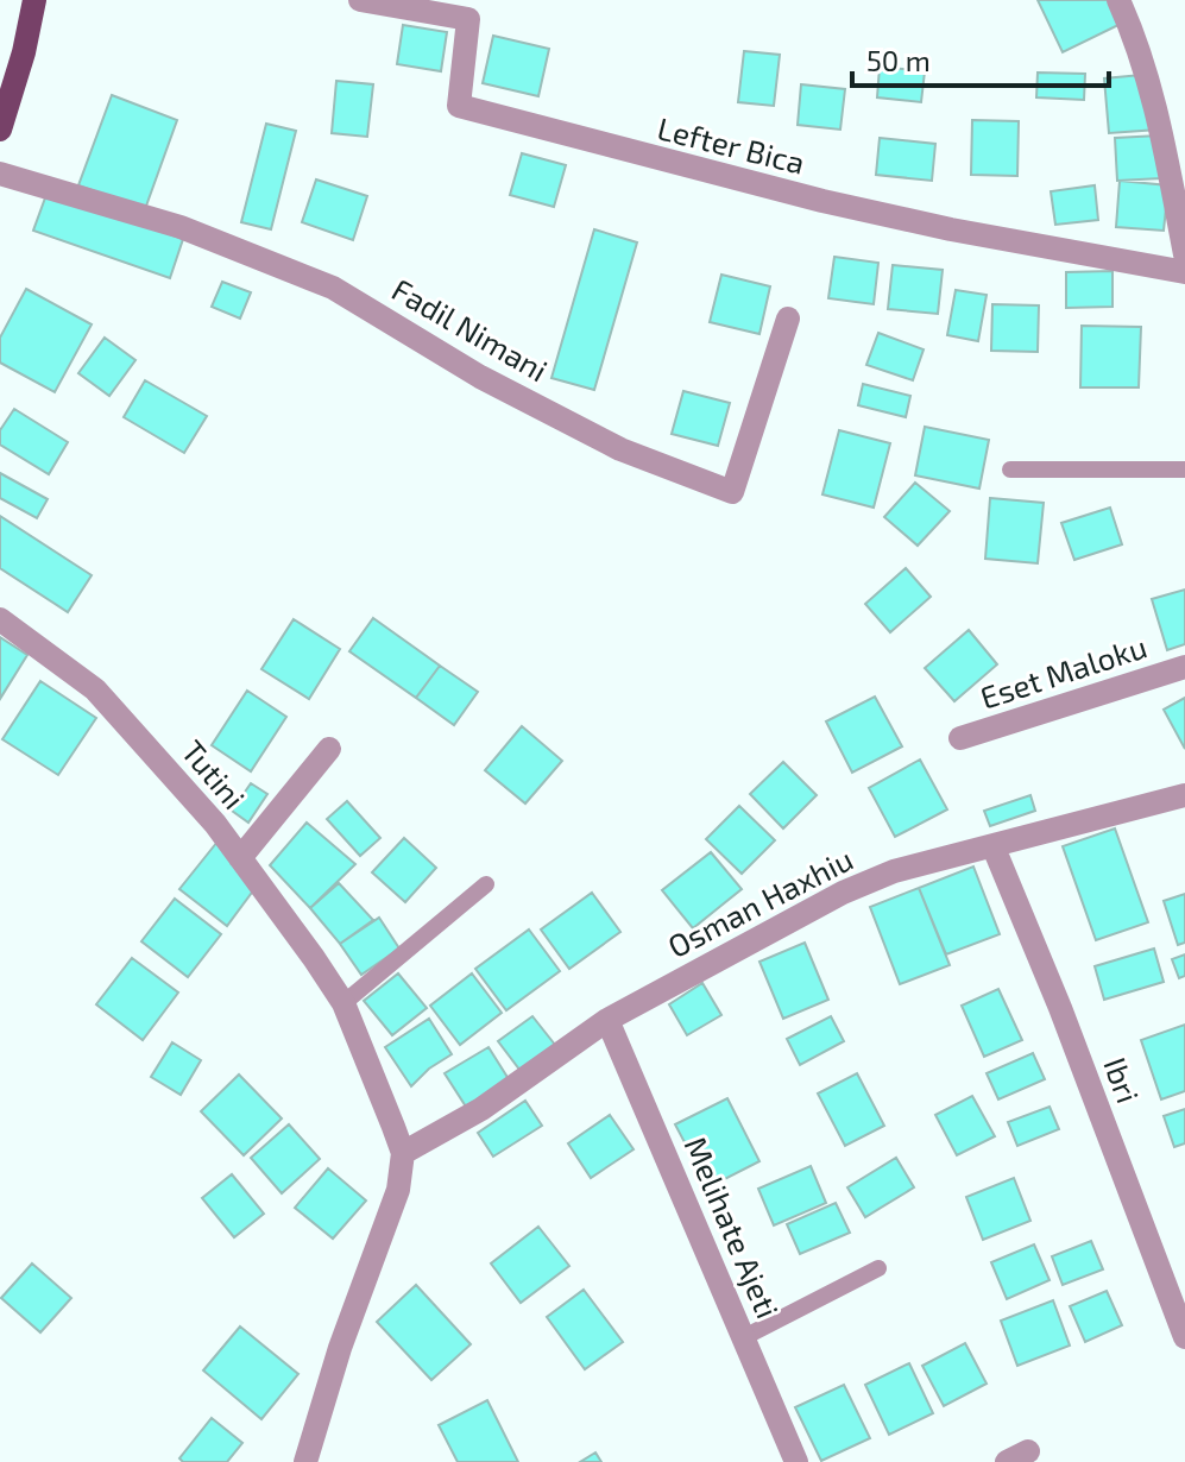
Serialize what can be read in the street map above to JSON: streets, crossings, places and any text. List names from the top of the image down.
{
  "streets": {
    "street": [
      "Lefter Bica",
      "Fadil Nimani",
      "Eset Maloku",
      "Tutini",
      "Osman Haxhiu",
      "Ibri",
      "Melihate Ajeti"
    ]
  },
  "crossings": [
    ["Tutini", "Osman Haxhiu"],
    ["Osman Haxhiu", "Ibri"],
    ["Osman Haxhiu", "Melihate Ajeti"]
  ],
  "scale_bar": "50 m"
}
